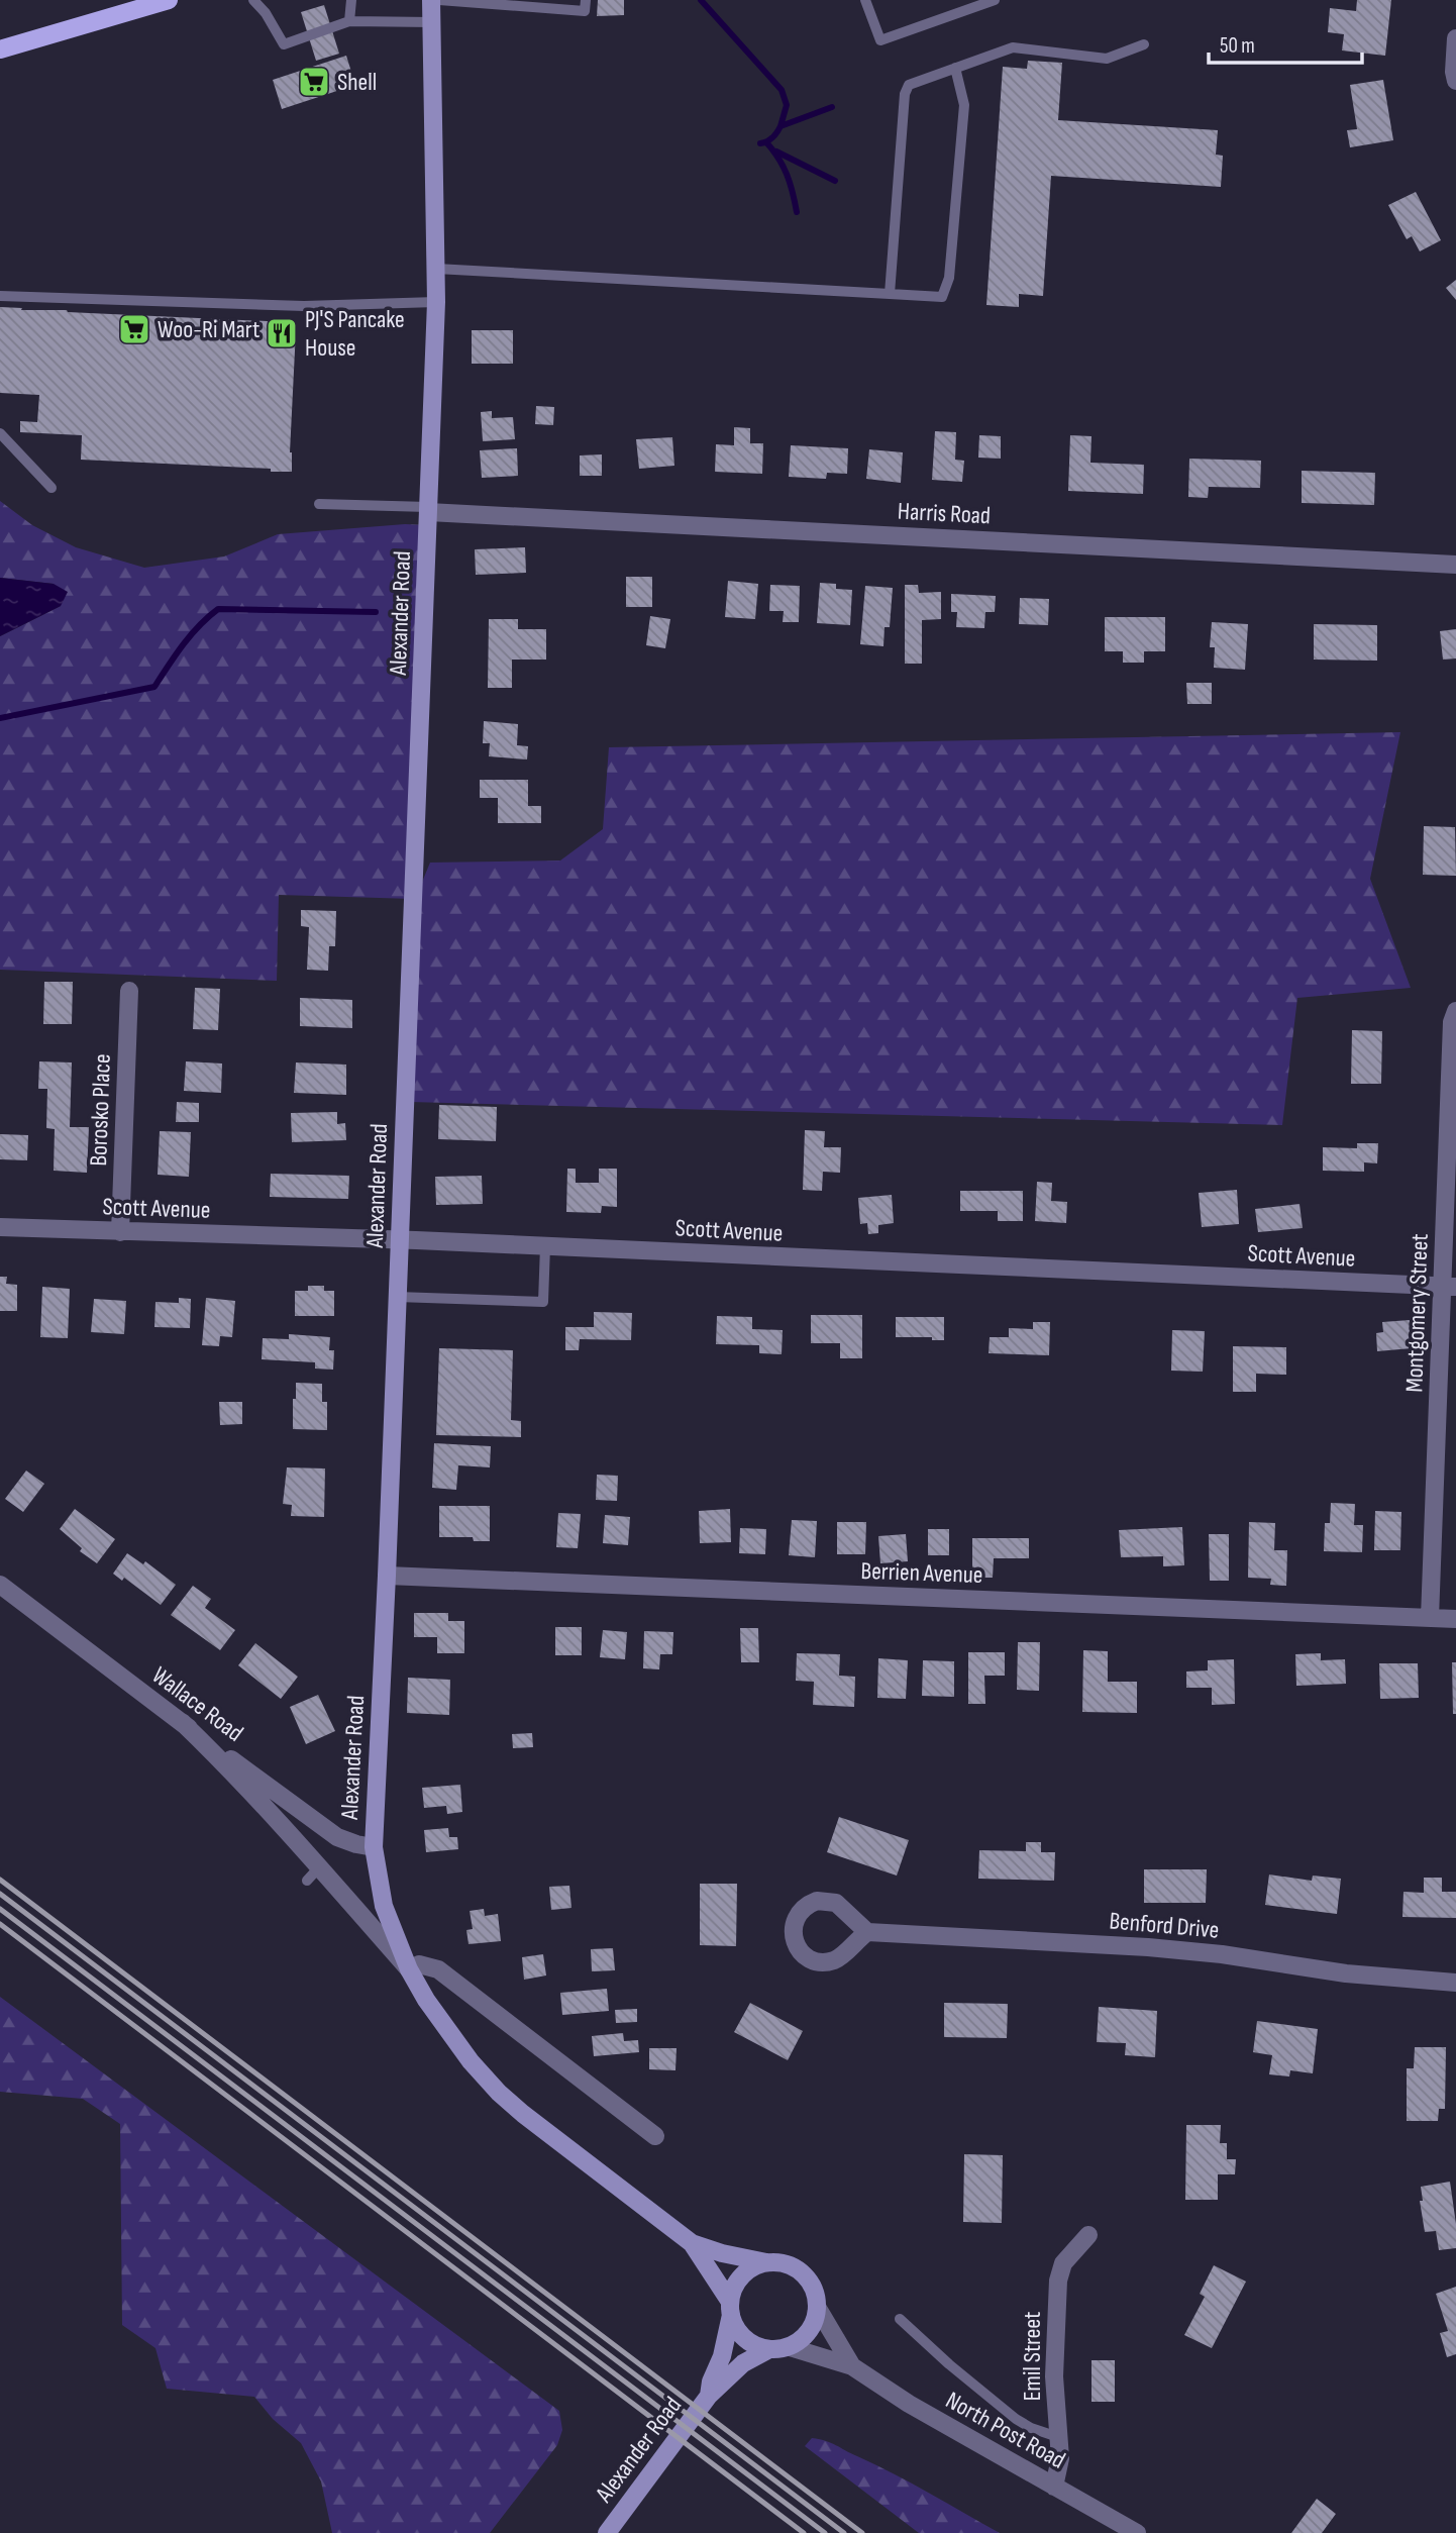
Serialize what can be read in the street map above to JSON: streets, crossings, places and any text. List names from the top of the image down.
{
  "streets": {
    "street": [
      "Harris Road",
      "Alexander Road",
      "Borosko Place",
      "Scott Avenue",
      "Montgomery Street",
      "Berrien Avenue",
      "Wallace Road",
      "Benford Drive",
      "Emil Street",
      "North Post Road"
    ]
  },
  "crossings": [
    ["Harris Road", "Alexander Road"],
    ["Alexander Road", "Scott Avenue"],
    ["Alexander Road", "Berrien Avenue"],
    ["Alexander Road", "Wallace Road"],
    ["Alexander Road", "North Post Road"],
    ["Borosko Place", "Scott Avenue"],
    ["Scott Avenue", "Montgomery Street"],
    ["Montgomery Street", "Berrien Avenue"],
    ["Emil Street", "North Post Road"]
  ],
  "places": {
    "supermarket": ["Shell", "Woo-Ri Mart"],
    "restaurant": ["PJ'S Pancake House"]
  },
  "scale_bar": "50 m"
}
